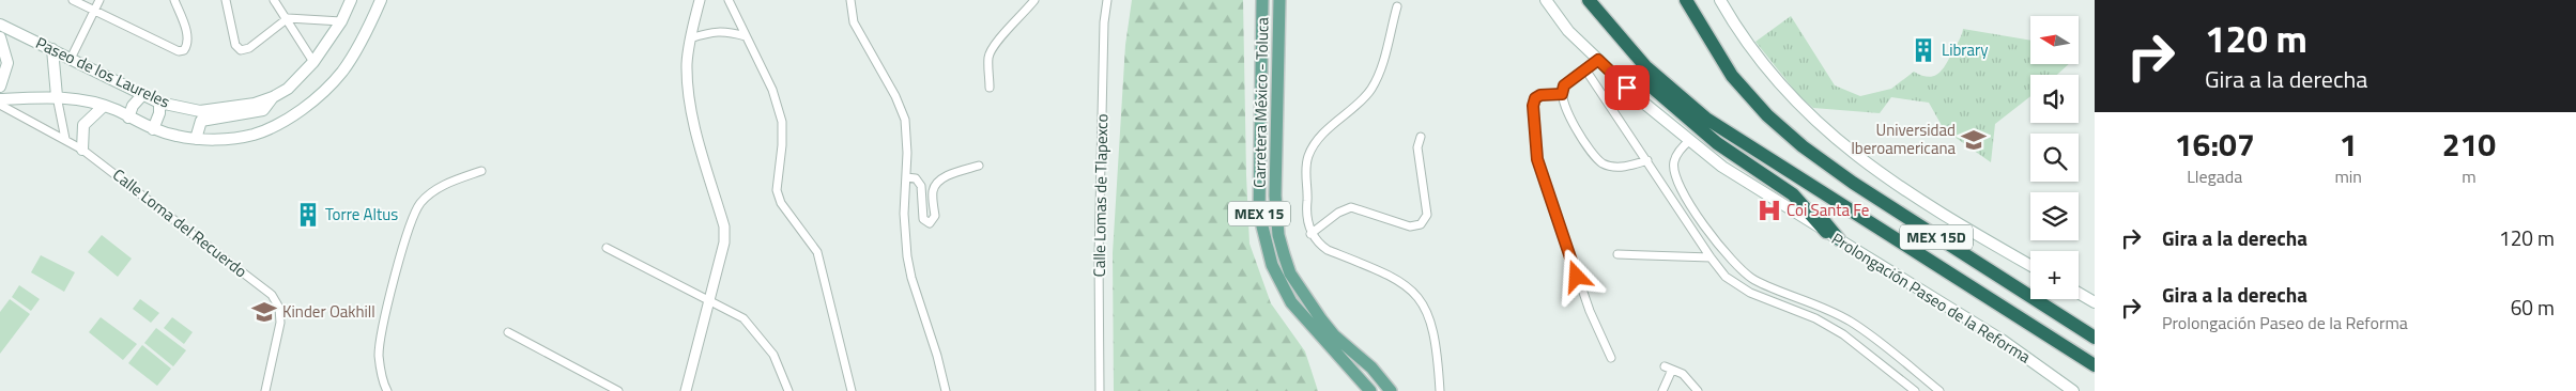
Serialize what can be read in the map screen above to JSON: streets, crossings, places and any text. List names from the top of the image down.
{
  "streets": {
    "highway": ["MEX 15D"],
    "main road": [
      "Paseo de los Laureles",
      "Carretera México - Toluca",
      "MEX 15",
      "Prolongación Paseo de la Reforma"
    ],
    "street": ["Calle Lomas de Tlapexco", "Calle Loma del Recuerdo"]
  },
  "places": {
    "building": ["Library", "Torre Altus"],
    "school or university": ["Universidad Iberoamericana", "Kinder Oakhill"],
    "hospital": ["Coi Santa Fe"]
  },
  "north": "left",
  "page": {
    "turn": ["120 m", "Gira a la derecha"],
    "map_buttons": "+",
    "eta": [
      "16:07",
      "Llegada",
      "1",
      "min",
      "210",
      "m"
    ],
    "list": [
      {
        "name": "Gira a la derecha",
        "value": "120 m"
      },
      {
        "name": "Gira a la derecha",
        "note": "Prolongación Paseo de la Reforma",
        "value": "60 m"
      }
    ]
  }
}
